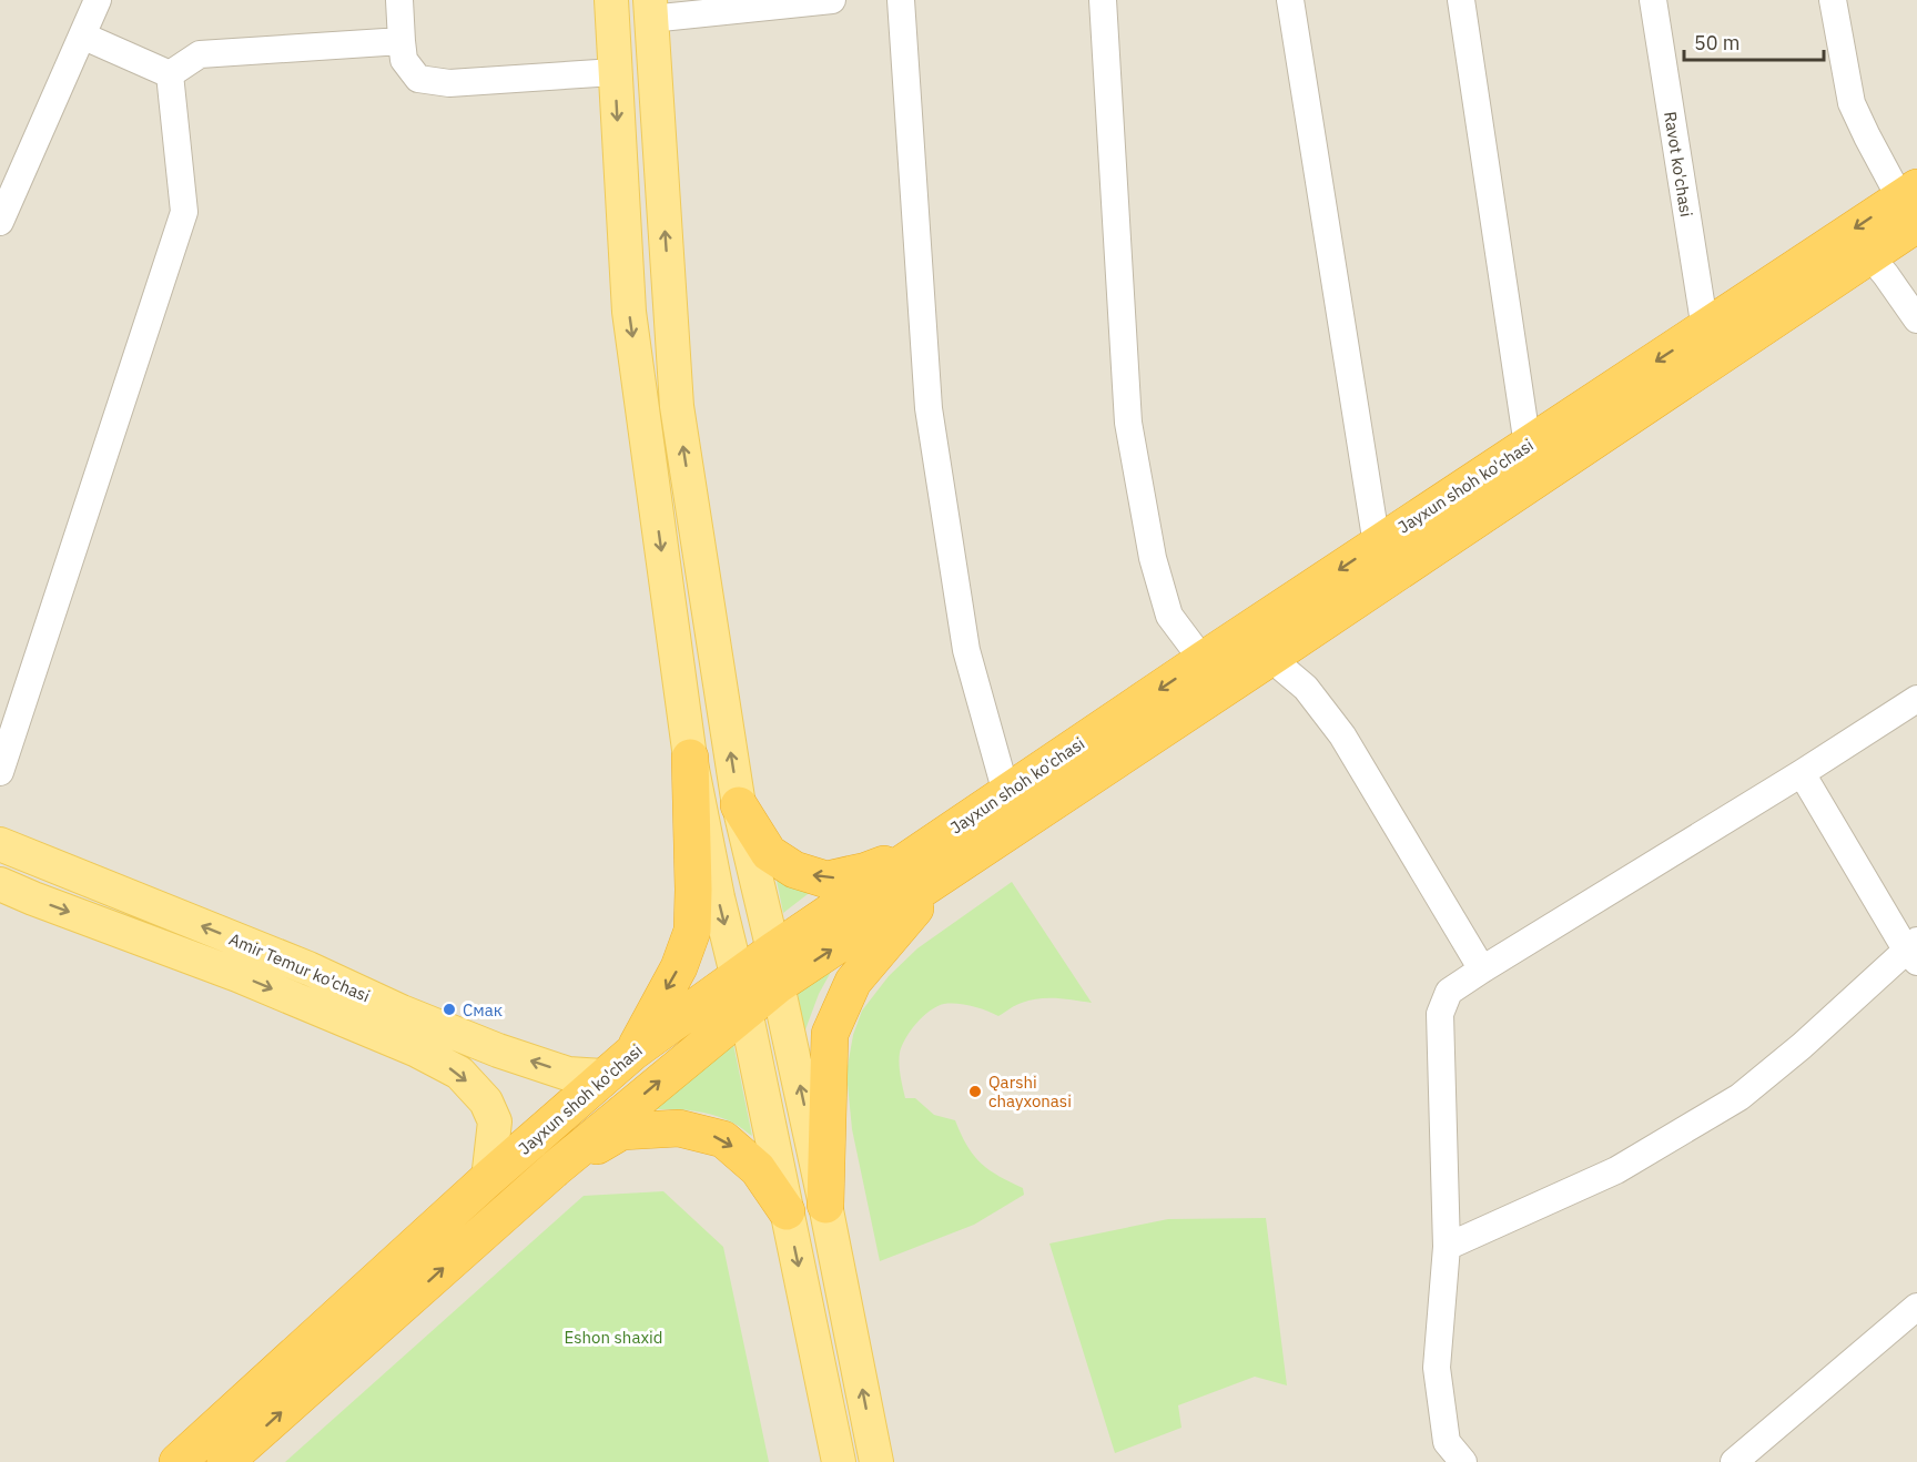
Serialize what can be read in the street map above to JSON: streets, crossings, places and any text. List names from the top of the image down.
{
  "streets": {
    "highway": ["Jayxun shoh ko'chasi"],
    "main road": ["Amir Temur ko'chasi"],
    "street": ["Ravot ko'chasi"]
  },
  "crossings": [
    ["Ravot ko'chasi", "Jayxun shoh ko'chasi"],
    ["Jayxun shoh ko'chasi", "Amir Temur ko'chasi"]
  ],
  "parks": ["Eshon shaxid"],
  "places": ["Смак", "Qarshi chayxonasi"],
  "scale_bar": "50 m"
}
